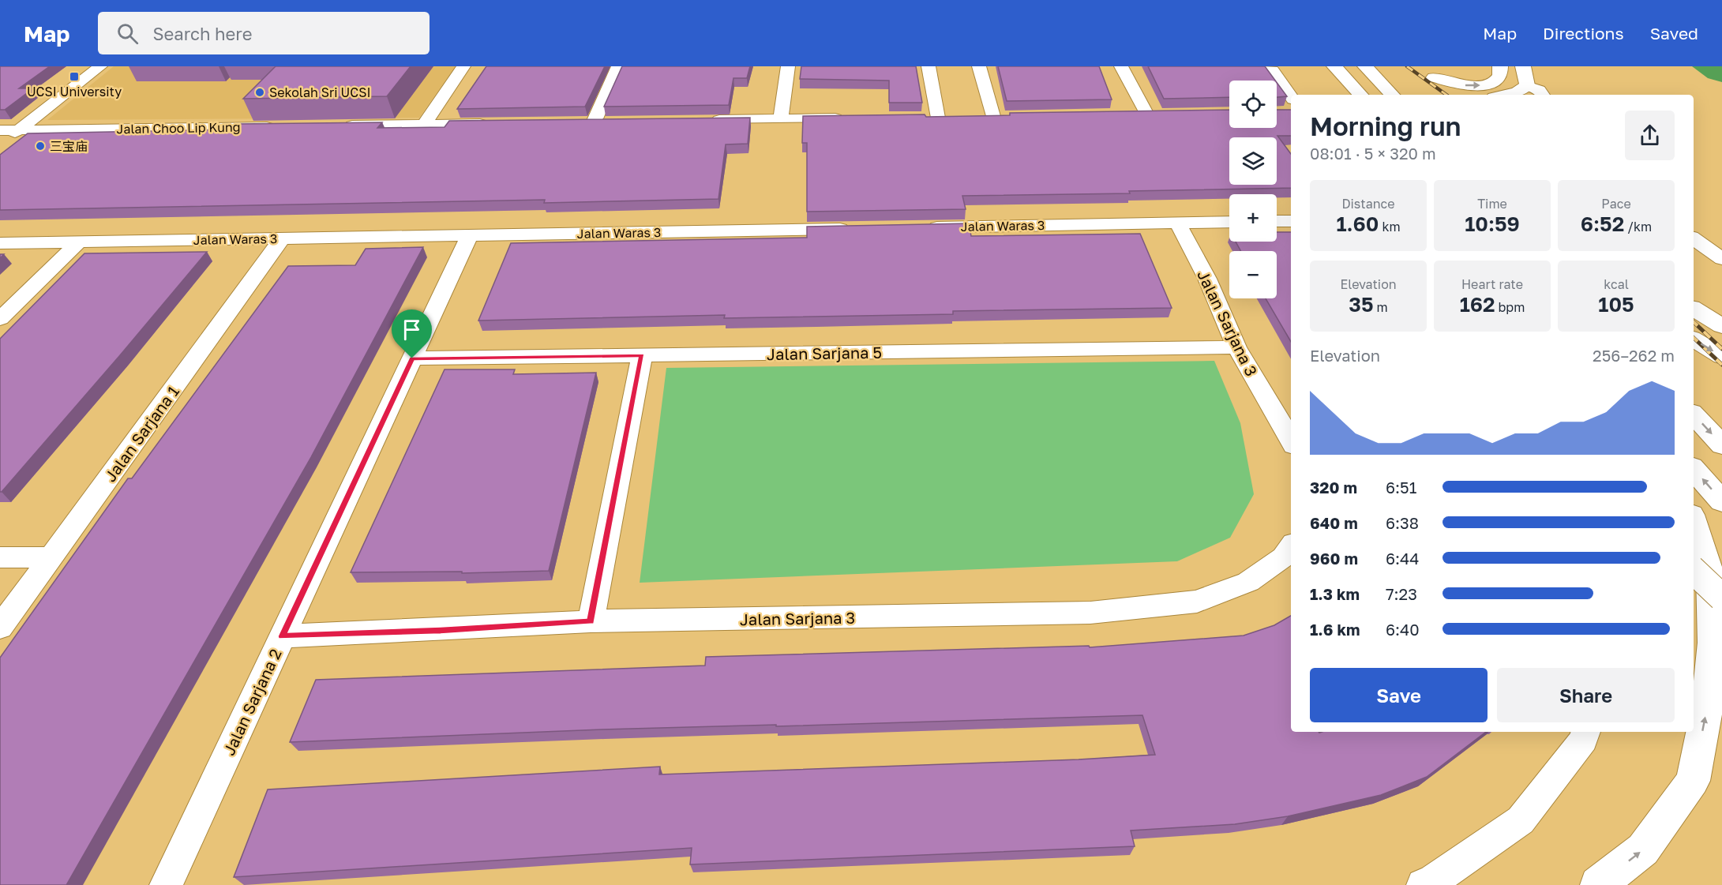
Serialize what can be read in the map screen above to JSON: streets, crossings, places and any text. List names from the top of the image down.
{
  "streets": {
    "street": [
      "Jalan Choo Lip Kung",
      "Jalan Waras 3",
      "Jalan Sarjana 3",
      "Jalan Sarjana 5",
      "Jalan Sarjana 1",
      "Jalan Sarjana 2"
    ]
  },
  "crossings": [
    ["Jalan Waras 3", "Jalan Sarjana 3"],
    ["Jalan Waras 3", "Jalan Sarjana 1"],
    ["Jalan Waras 3", "Jalan Sarjana 2"],
    ["Jalan Sarjana 3", "Jalan Sarjana 5"],
    ["Jalan Sarjana 3", "Jalan Sarjana 2"],
    ["Jalan Sarjana 5", "Jalan Sarjana 2"]
  ],
  "places": {
    "transit": ["UCSI University"],
    "other": ["Sekolah Sri UCSI", "三宝庙"]
  },
  "page": {
    "header": "Map",
    "search": "Search here",
    "nav": ["Map", "Directions", "Saved"],
    "map_buttons": ["+", "−"],
    "heading": ["Morning run", "08:01 · 5 × 320 m"],
    "stats": [
      ["Distance", "1.60 km"],
      ["Time", "10:59"],
      ["Pace", "6:52 /km"],
      ["Elevation", "35 m"],
      ["Heart rate", "162 bpm"],
      ["kcal", "105"]
    ],
    "chart": ["Elevation", "256–262 m"],
    "list": [
      {
        "name": "320 m",
        "note": "6:51"
      },
      {
        "name": "640 m",
        "note": "6:38"
      },
      {
        "name": "960 m",
        "note": "6:44"
      },
      {
        "name": "1.3 km",
        "note": "7:23"
      },
      {
        "name": "1.6 km",
        "note": "6:40"
      }
    ],
    "buttons": ["Save", "Share"]
  }
}
